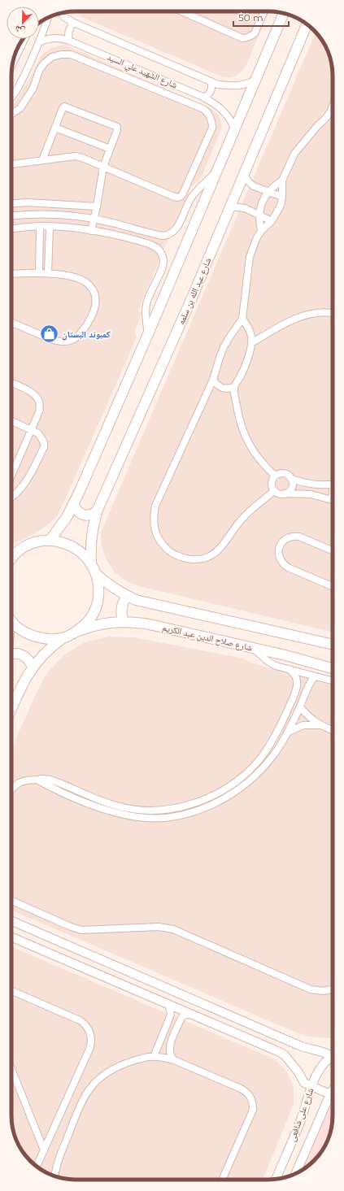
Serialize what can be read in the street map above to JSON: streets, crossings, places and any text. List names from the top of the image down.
{
  "streets": {
    "main road": ["شارع عبد الله بن سلمه", "شارع صلاح الدين عبد الكريم"],
    "street": ["شارع الشهيد علي السيد", "شارع على شافعى"]
  },
  "places": {
    "shop": ["كمبوند البستان"]
  },
  "scale_bar": "50 m",
  "north": "bottom left"
}
